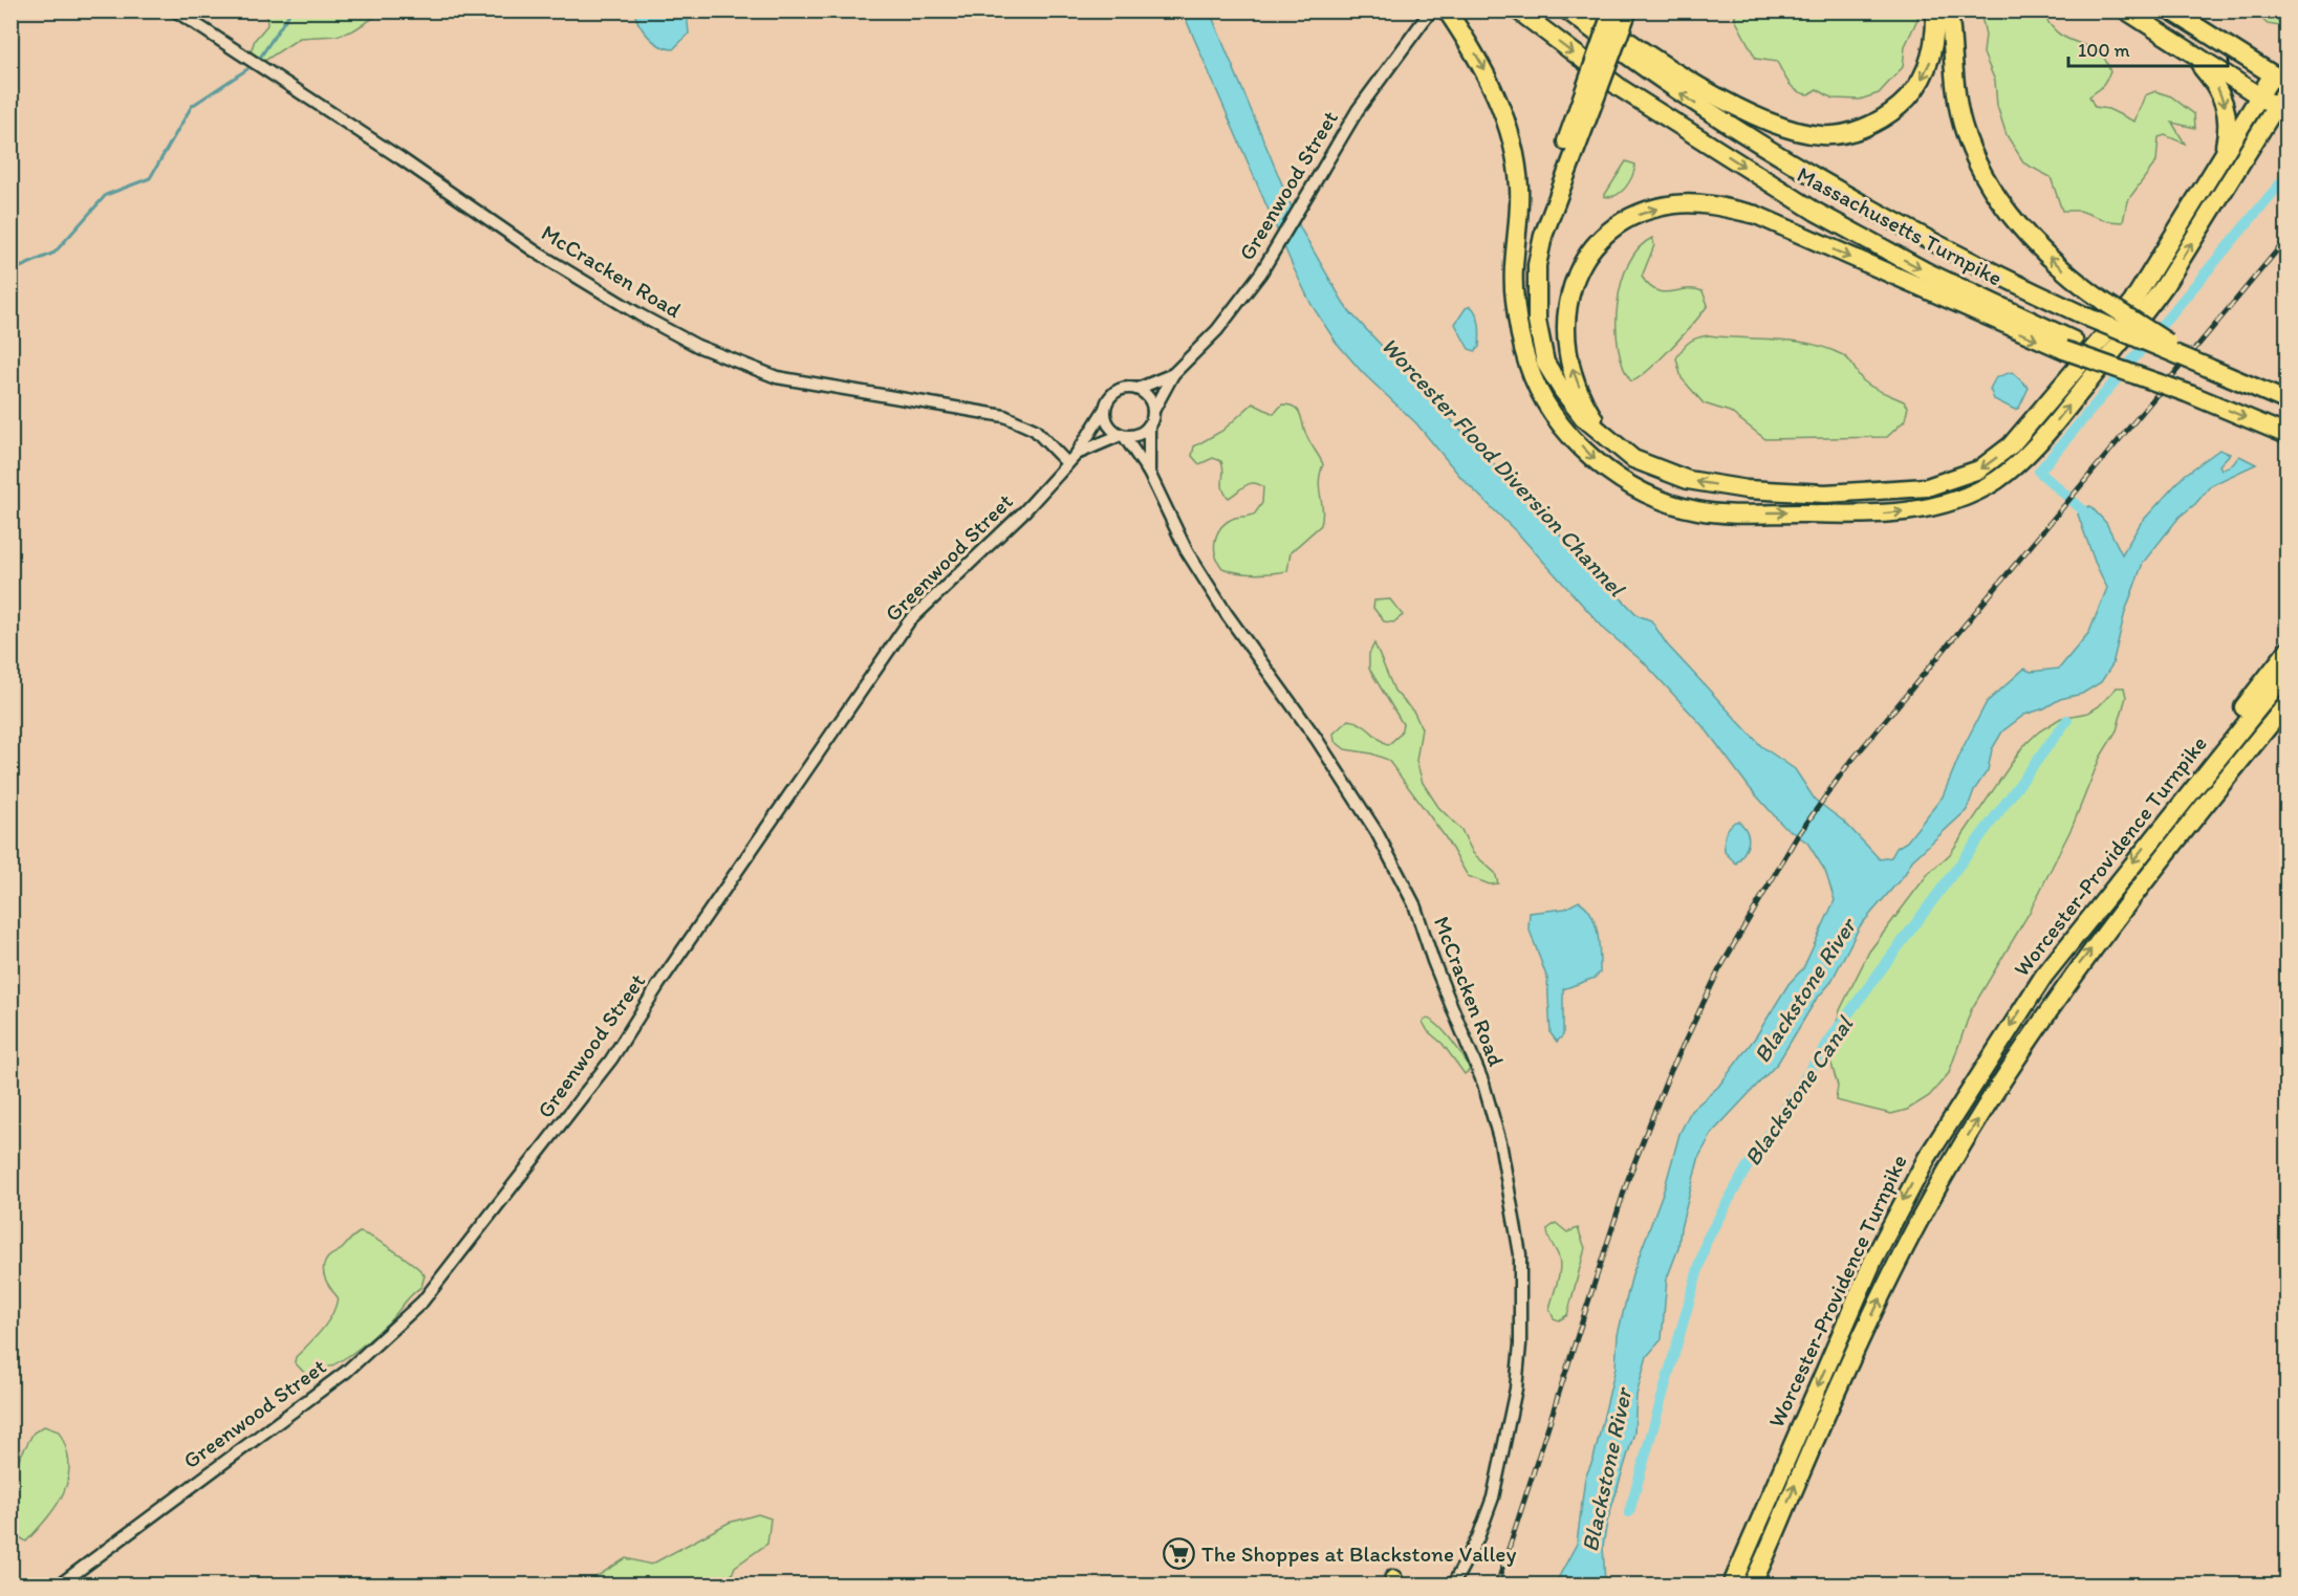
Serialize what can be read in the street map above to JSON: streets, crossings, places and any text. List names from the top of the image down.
{
  "streets": {
    "highway": ["Massachusetts Turnpike", "Worcester-Providence Turnpike"],
    "street": ["Greenwood Street", "McCracken Road"]
  },
  "crossings": [
    ["Greenwood Street", "McCracken Road"]
  ],
  "water": ["Worcester Flood Diversion Channel", "Blackstone River", "Blackstone Canal"],
  "places": {
    "supermarket": ["The Shoppes at Blackstone Valley"]
  },
  "scale_bar": "100 m"
}
